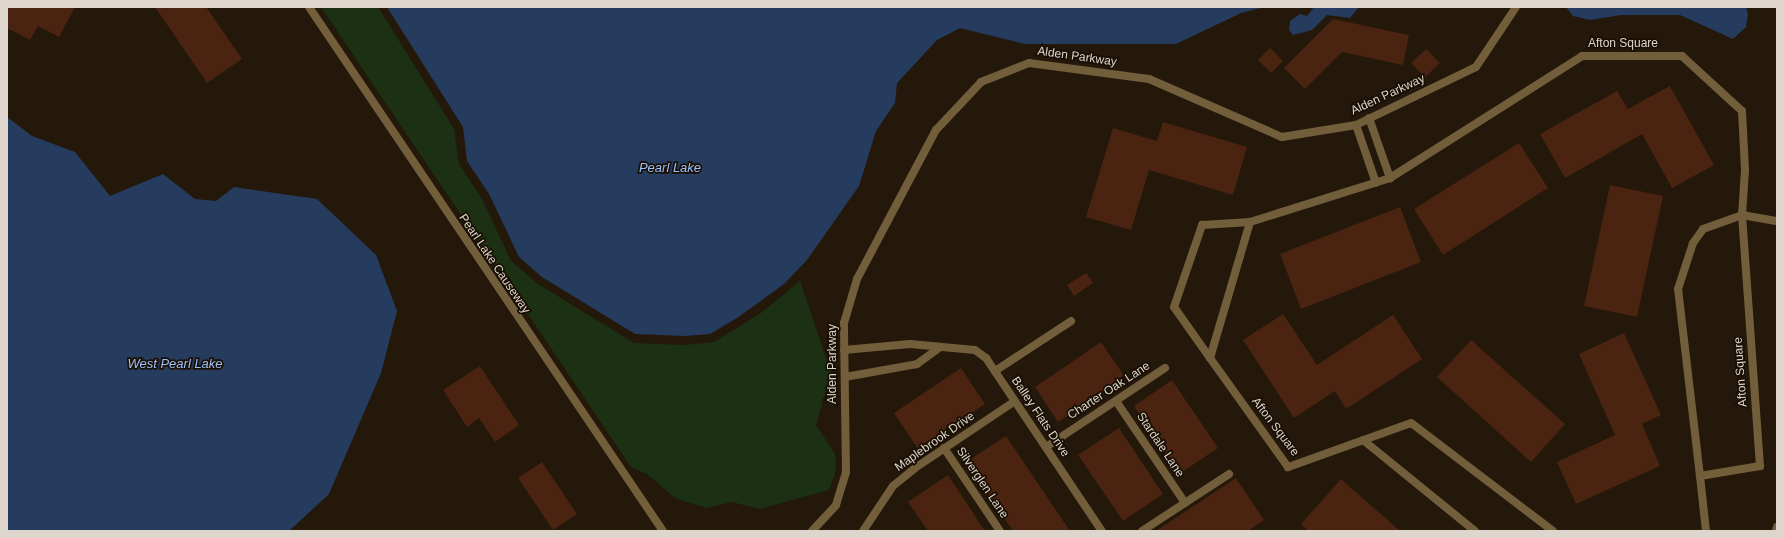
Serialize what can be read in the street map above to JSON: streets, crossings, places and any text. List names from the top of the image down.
{
  "streets": {
    "street": [
      "Afton Square",
      "Alden Parkway",
      "Pearl Lake Causeway",
      "Charter Oak Lane",
      "Balley Flats Drive",
      "Maplebrook Drive",
      "Stardale Lane",
      "Silverglen Lane"
    ]
  },
  "crossings": [
    ["Alden Parkway", "Balley Flats Drive"],
    ["Charter Oak Lane", "Balley Flats Drive"],
    ["Charter Oak Lane", "Stardale Lane"],
    ["Balley Flats Drive", "Maplebrook Drive"],
    ["Maplebrook Drive", "Silverglen Lane"]
  ],
  "water": ["Pearl Lake", "West Pearl Lake"]
}
